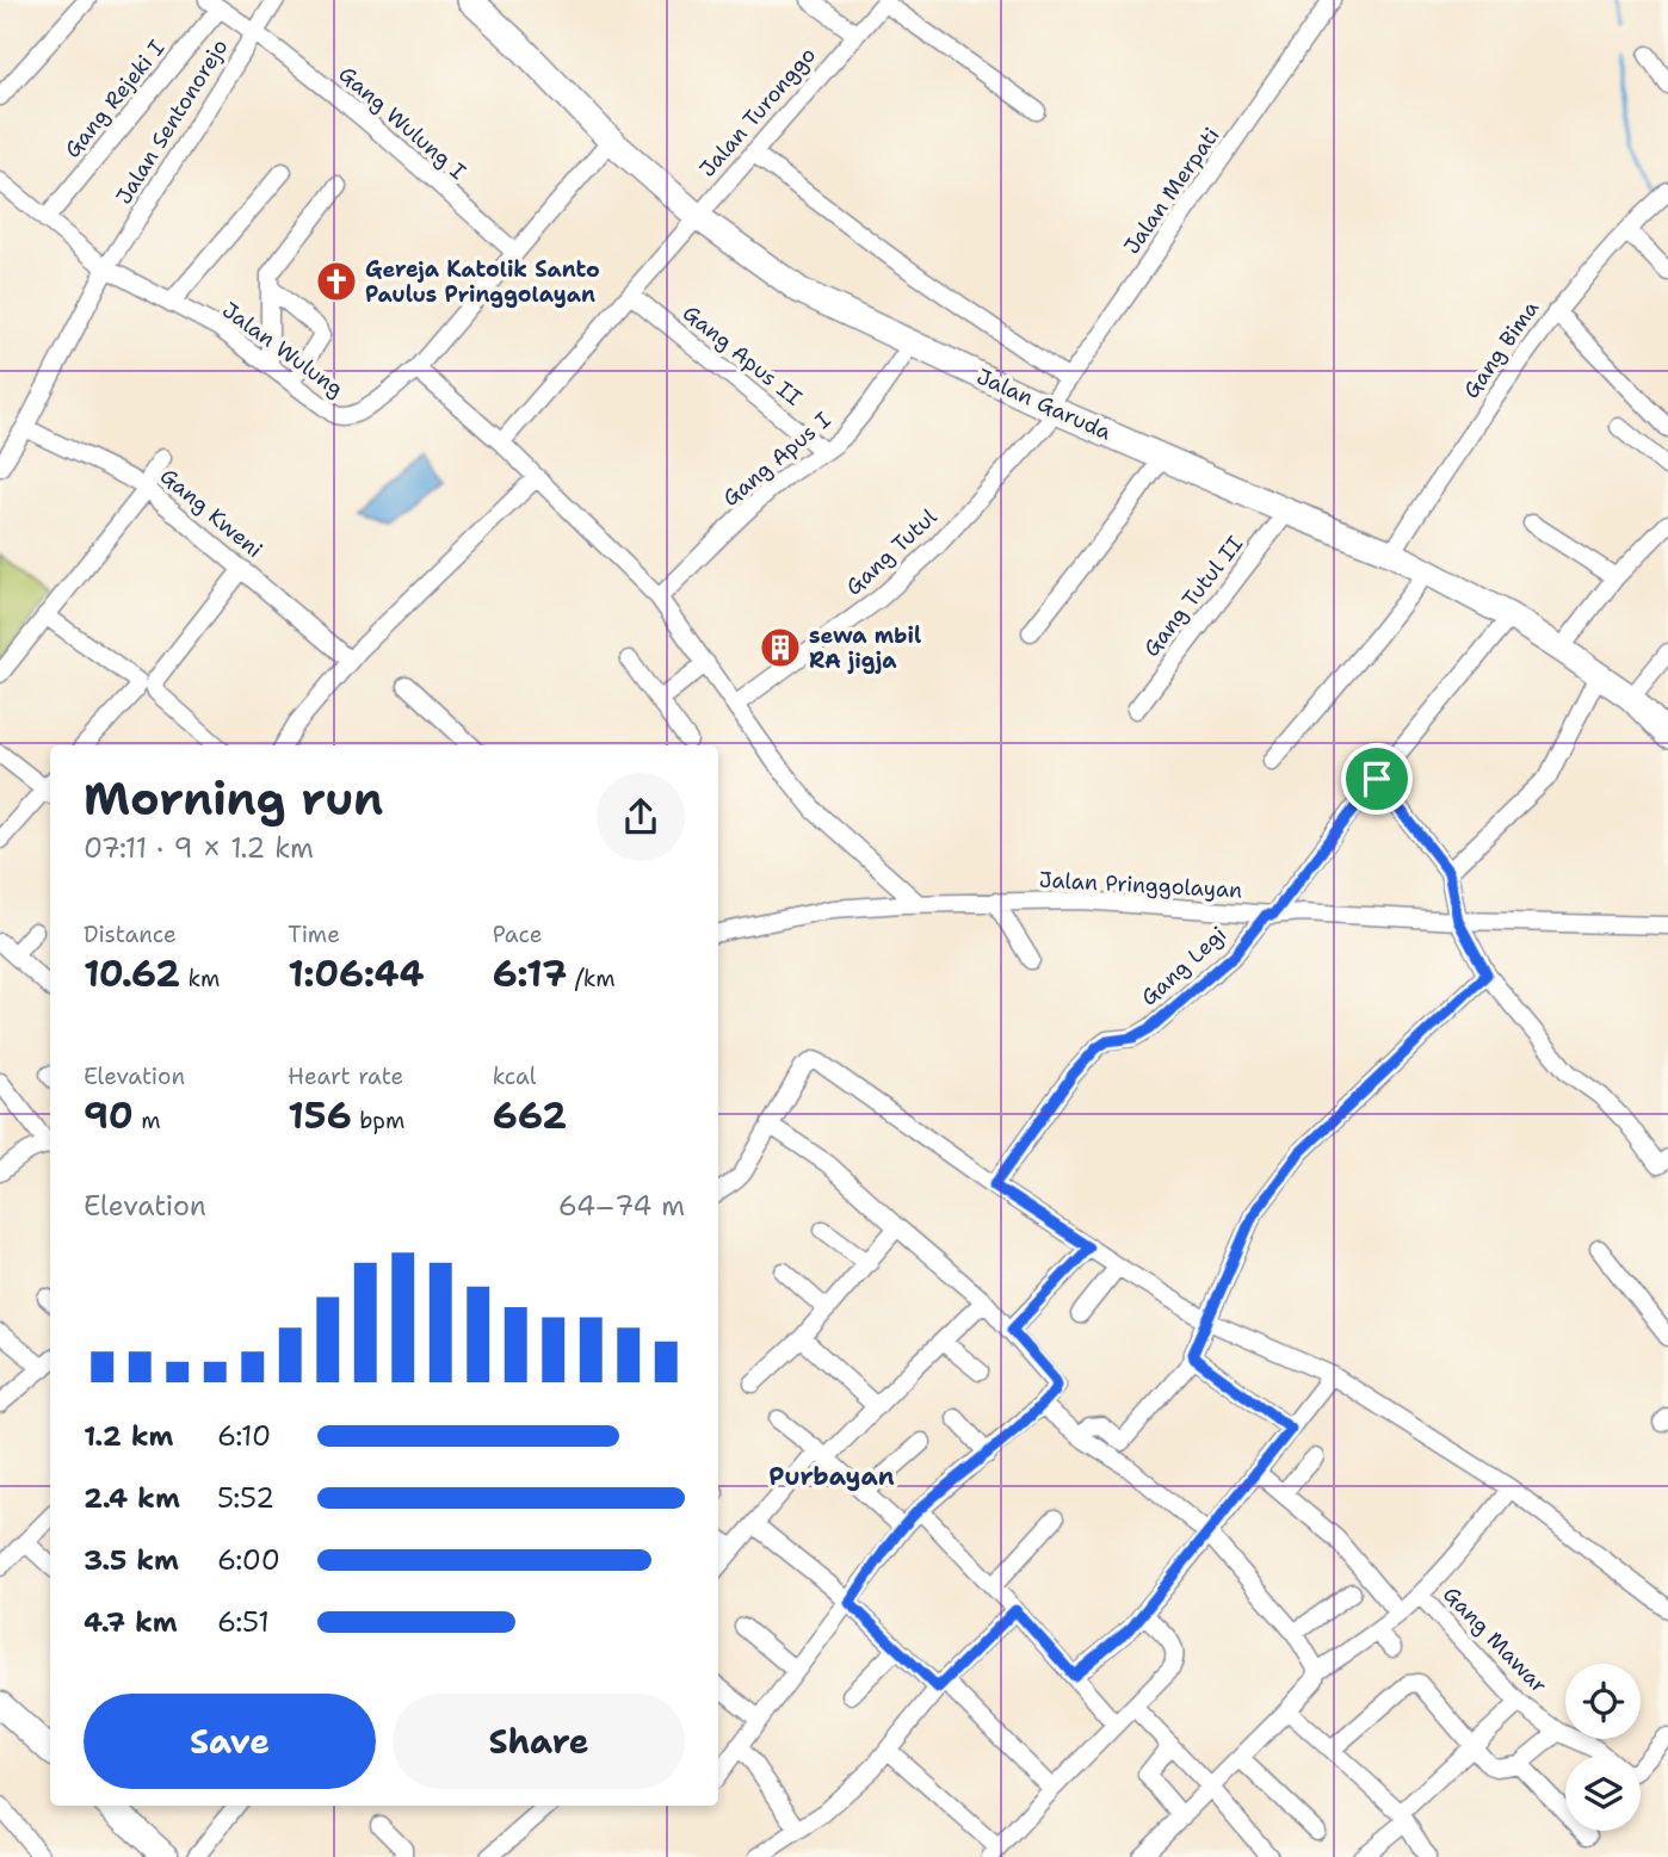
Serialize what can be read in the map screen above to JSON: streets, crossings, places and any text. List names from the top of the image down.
{
  "streets": {
    "street": [
      "Gang Rejeki I",
      "Jalan Turonggo",
      "Jalan Sentonorejo",
      "Gang Wulung I",
      "Jalan Merpati",
      "Jalan Wulung",
      "Gang Bima",
      "Gang Apus II",
      "Jalan Garuda",
      "Gang Apus I",
      "Gang Kweni",
      "Gang Tutul",
      "Gang Tutul II",
      "Jalan Pringgolayan",
      "Gang Legi",
      "Gang Mawar"
    ]
  },
  "crossings": [
    ["Gang Rejeki I", "Gang Wulung I"],
    ["Gang Rejeki I", "Jalan Wulung"],
    ["Jalan Turonggo", "Jalan Garuda"],
    ["Jalan Sentonorejo", "Gang Wulung I"],
    ["Jalan Sentonorejo", "Jalan Wulung"],
    ["Jalan Sentonorejo", "Gang Kweni"],
    ["Jalan Merpati", "Jalan Garuda"],
    ["Jalan Merpati", "Gang Tutul"],
    ["Gang Bima", "Jalan Garuda"],
    ["Gang Apus II", "Gang Apus I"],
    ["Jalan Garuda", "Gang Apus I"],
    ["Jalan Garuda", "Gang Tutul"],
    ["Jalan Garuda", "Gang Tutul II"],
    ["Jalan Garuda", "Gang Legi"],
    ["Jalan Pringgolayan", "Gang Legi"]
  ],
  "districts": ["Purbayan"],
  "places": {
    "church": ["Gereja Katolik Santo Paulus Pringgolayan"],
    "building": ["sewa mbil RA jigja"]
  },
  "page": {
    "heading": ["Morning run", "07:11 · 9 × 1.2 km"],
    "stats": [
      ["Distance", "10.62 km"],
      ["Time", "1:06:44"],
      ["Pace", "6:17 /km"],
      ["Elevation", "90 m"],
      ["Heart rate", "156 bpm"],
      ["kcal", "662"]
    ],
    "chart": ["Elevation", "64–74 m"],
    "list": [
      {
        "name": "1.2 km",
        "note": "6:10"
      },
      {
        "name": "2.4 km",
        "note": "5:52"
      },
      {
        "name": "3.5 km",
        "note": "6:00"
      },
      {
        "name": "4.7 km",
        "note": "6:51"
      }
    ],
    "buttons": ["Save", "Share"]
  }
}
